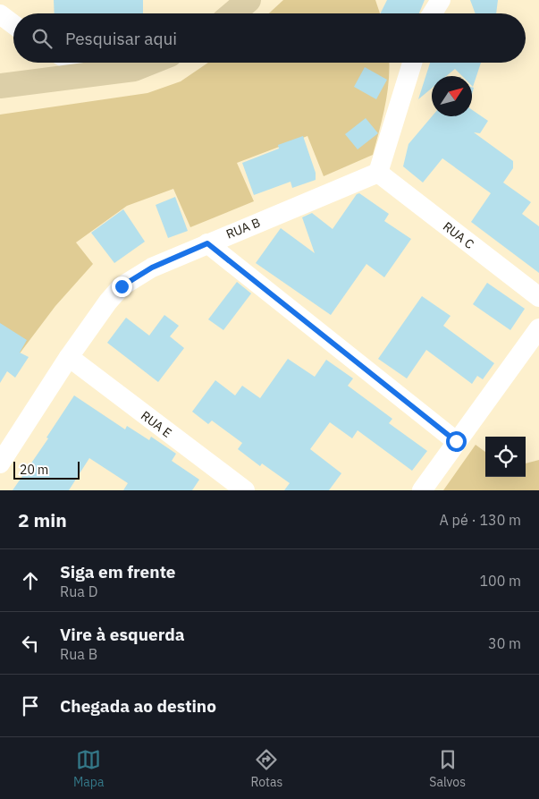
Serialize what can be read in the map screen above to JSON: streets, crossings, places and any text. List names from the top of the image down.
{
  "streets": {
    "street": ["RUA B", "RUA C", "RUA E"]
  },
  "crossings": [
    ["RUA B", "RUA C"],
    ["RUA B", "RUA E"]
  ],
  "scale_bar": "20 m",
  "north": "top right",
  "page": {
    "search": "Pesquisar aqui",
    "scale": "20 m",
    "heading": ["2 min", "A pé · 130 m"],
    "list": [
      ["Siga em frente", "Rua D", "100 m"],
      ["Vire à esquerda", "Rua B", "30 m"],
      "Chegada ao destino"
    ],
    "nav": ["Mapa", "Rotas", "Salvos"]
  }
}
